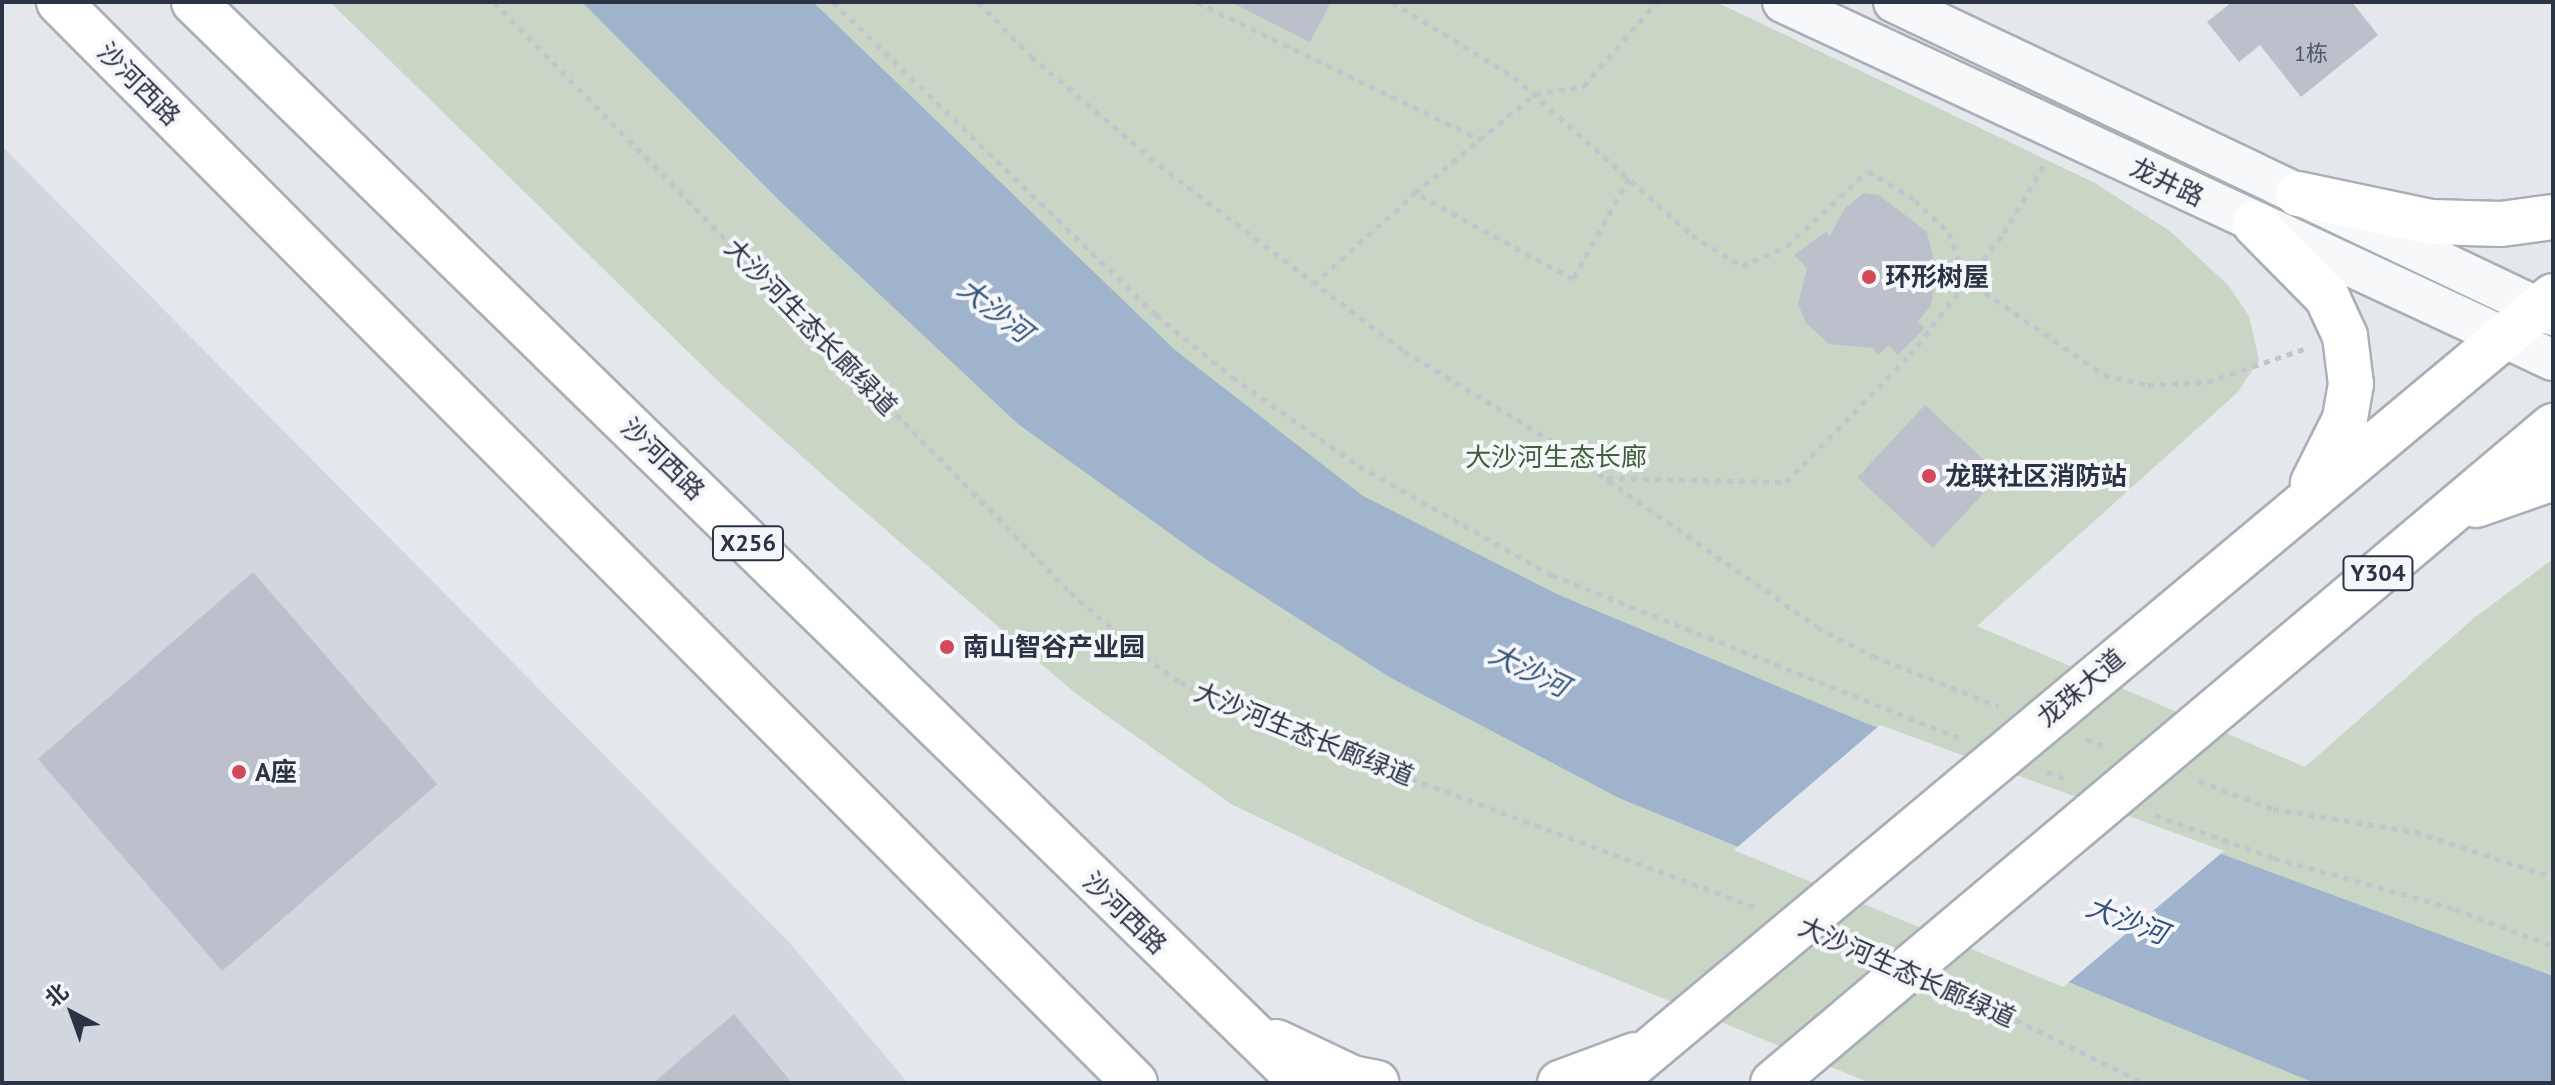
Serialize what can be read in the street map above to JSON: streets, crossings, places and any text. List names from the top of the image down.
{
  "streets": {
    "main road": [
      "沙河西路",
      "X256",
      "Y304",
      "龙珠大道"
    ],
    "street": ["龙井路"],
    "path": ["大沙河生态长廊绿道"]
  },
  "crossings": [
    ["龙井路", "龙珠大道"]
  ],
  "water": ["大沙河"],
  "parks": ["大沙河生态长廊"],
  "places": [
    "环形树屋",
    "龙联社区消防站",
    "南山智谷产业园",
    "A座"
  ],
  "house_numbers": ["1栋"],
  "north": "top left"
}
